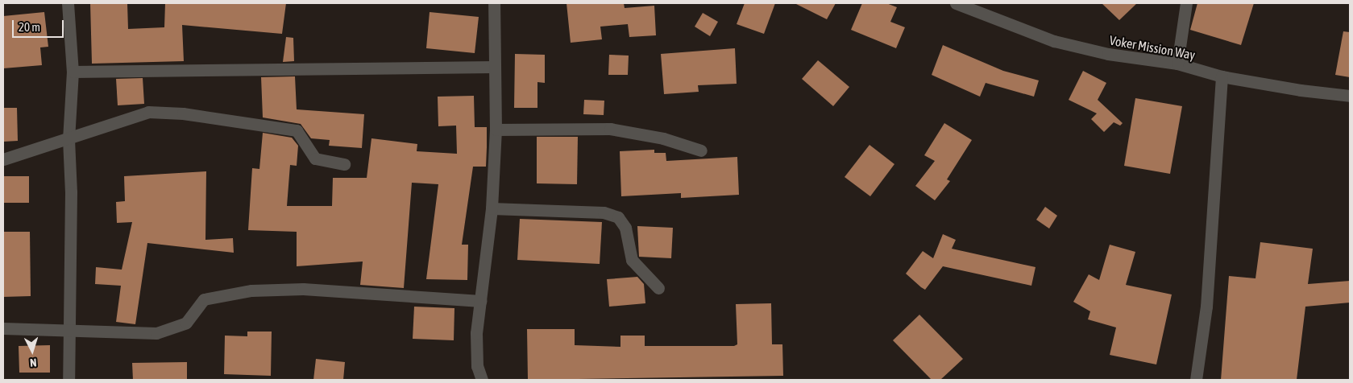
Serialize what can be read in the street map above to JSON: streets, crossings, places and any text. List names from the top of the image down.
{
  "streets": {
    "street": ["Voker Mission Way"]
  },
  "scale_bar": "20 m",
  "north": "bottom"
}
